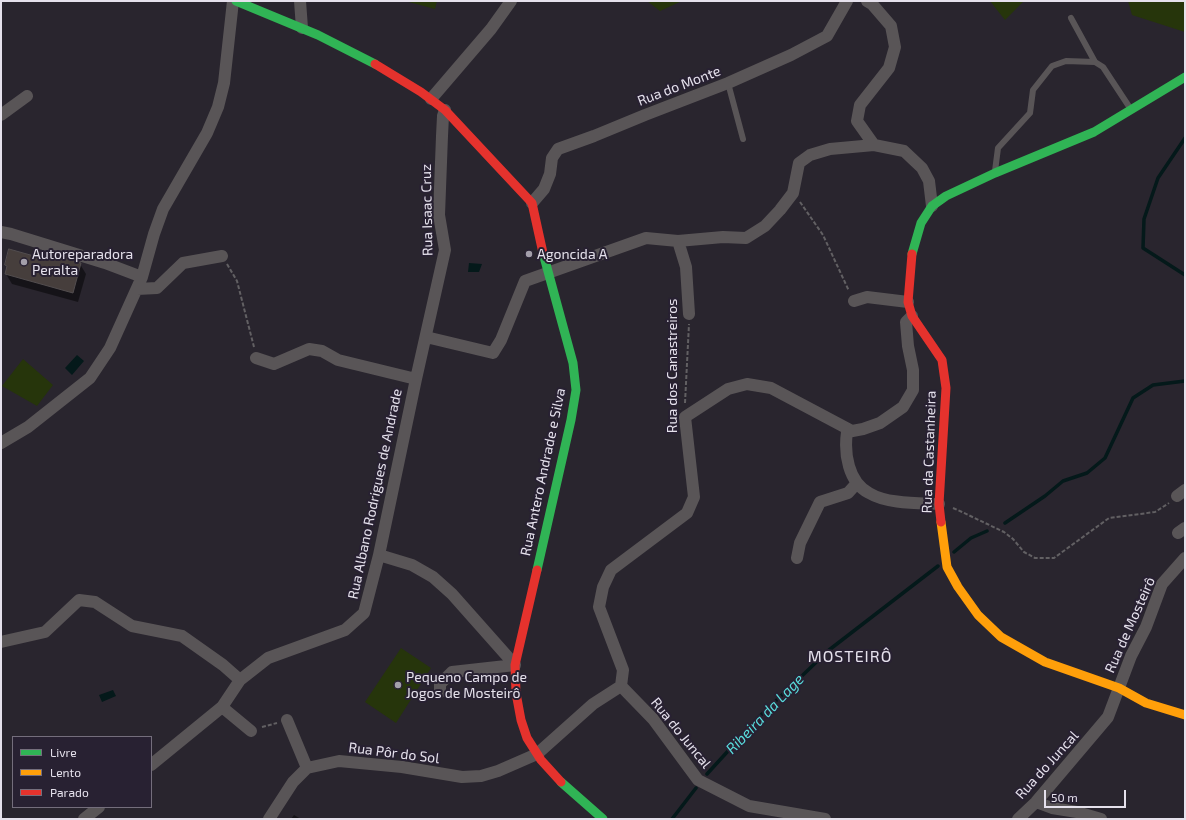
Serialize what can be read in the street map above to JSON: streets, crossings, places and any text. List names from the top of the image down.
{
  "streets": {
    "street": [
      "Rua do Monte",
      "Rua Isaac Cruz",
      "Rua dos Canastreiros",
      "Rua da Castanheira",
      "Rua Antero Andrade e Silva",
      "Rua Albano Rodrigues de Andrade",
      "Rua de Mosteirô",
      "Rua do Juncal",
      "Rua Pôr do Sol"
    ]
  },
  "crossings": [
    ["Rua do Monte", "Rua Antero Andrade e Silva"],
    ["Rua Isaac Cruz", "Rua Albano Rodrigues de Andrade"],
    ["Rua dos Canastreiros", "Rua do Juncal"],
    ["Rua da Castanheira", "Rua de Mosteirô"],
    ["Rua da Castanheira", "Rua do Juncal"],
    ["Rua Antero Andrade e Silva", "Rua Pôr do Sol"],
    ["Rua de Mosteirô", "Rua do Juncal"]
  ],
  "districts": ["MOSTEIRÔ"],
  "water": ["Ribeira da Lage"],
  "places": ["Agoncida A", "Autoreparadora Peralta", "Pequeno Campo de Jogos de Mosteirô"],
  "legend": ["Livre", "Lento", "Parado"],
  "scale_bar": "50 m"
}
